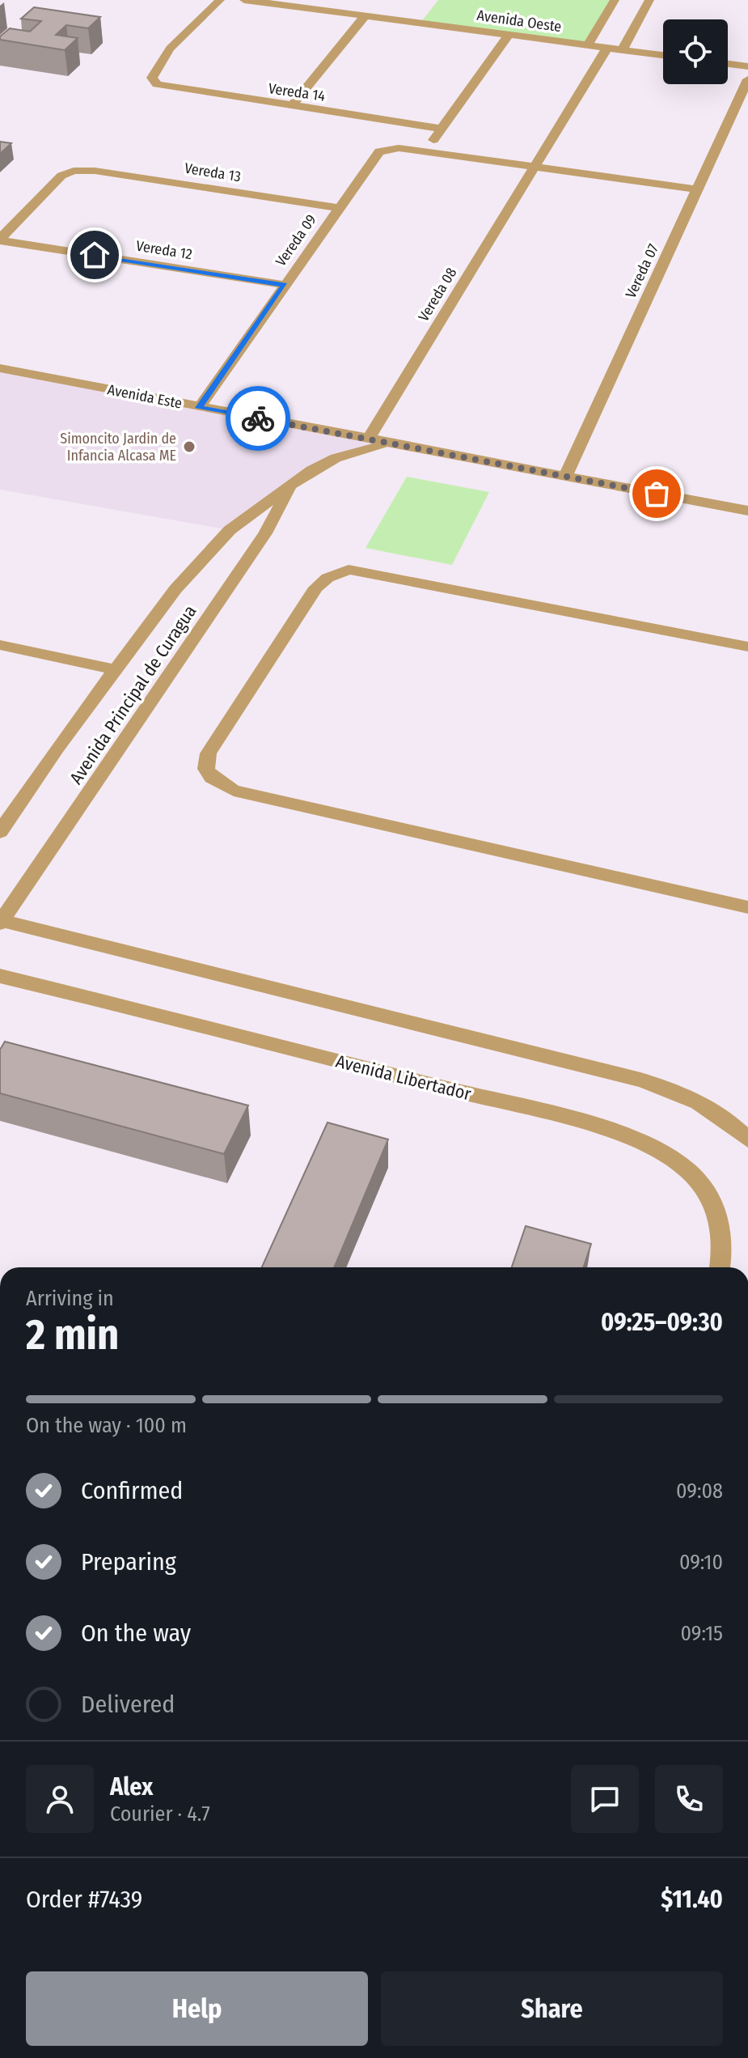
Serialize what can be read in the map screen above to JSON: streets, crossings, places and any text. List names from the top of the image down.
{
  "streets": {
    "street": [
      "Avenida Oeste",
      "Vereda 14",
      "Vereda 13",
      "Vereda 09",
      "Vereda 12",
      "Vereda 07",
      "Vereda 08",
      "Avenida Este",
      "Avenida Principal de Curagua",
      "Avenida Libertador"
    ]
  },
  "crossings": [
    ["Avenida Oeste", "Vereda 08"],
    ["Vereda 13", "Vereda 09"],
    ["Vereda 13", "Vereda 12"],
    ["Vereda 09", "Vereda 12"],
    ["Vereda 09", "Avenida Este"],
    ["Vereda 07", "Avenida Este"],
    ["Vereda 08", "Avenida Este"],
    ["Avenida Este", "Avenida Principal de Curagua"]
  ],
  "places": ["Simoncito Jardin de Infancia Alcasa ME"],
  "page": {
    "heading": ["2 min", "Arriving in", "09:25–09:30"],
    "panel": [
      "Alex",
      "Courier · 4.7",
      "Order #7439",
      "$11.40"
    ],
    "bar": "On the way · 100 m",
    "list": [
      ["Confirmed", "09:08"],
      ["Preparing", "09:10"],
      ["On the way", "09:15"],
      "Delivered"
    ],
    "buttons": ["Help", "Share"]
  }
}
